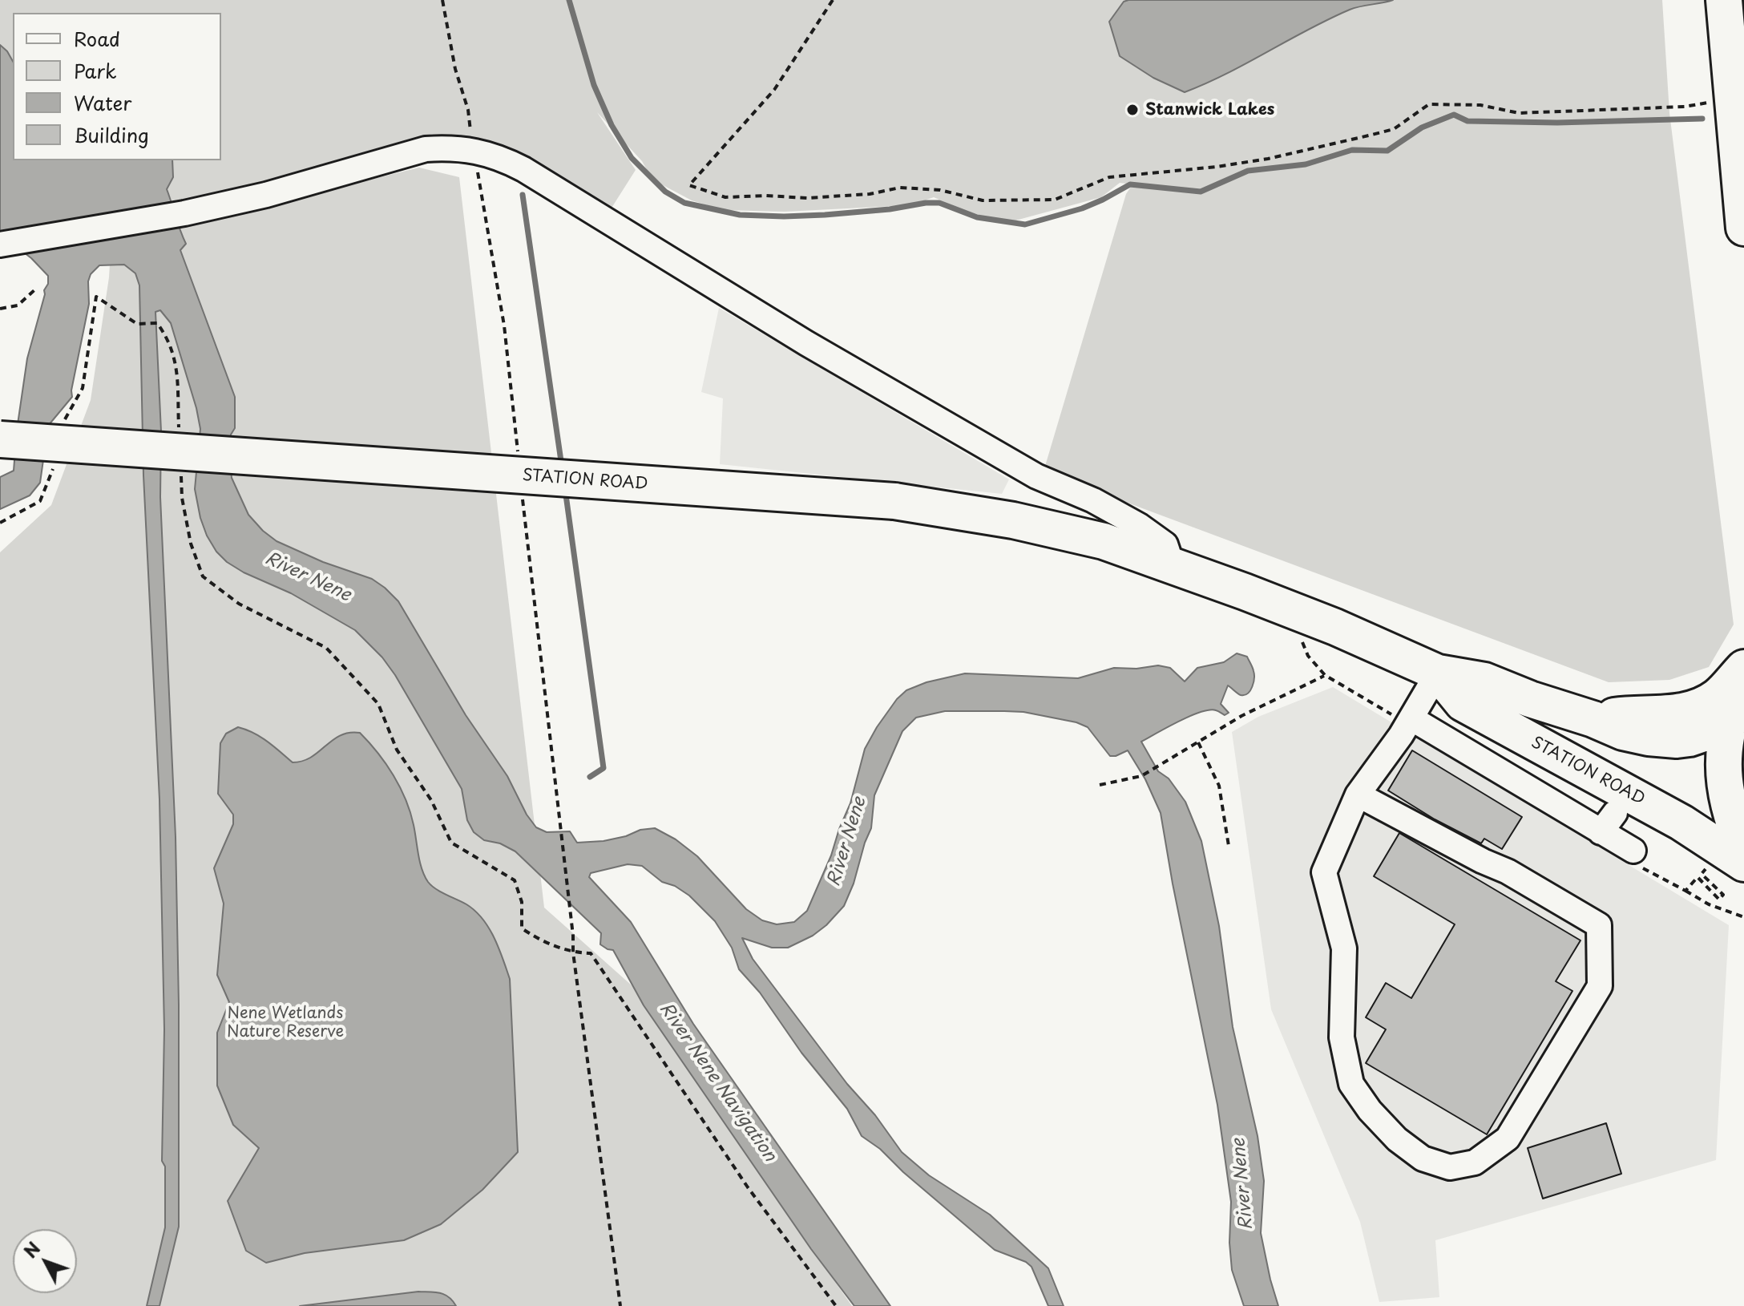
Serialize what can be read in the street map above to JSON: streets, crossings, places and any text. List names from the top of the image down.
{
  "streets": {
    "highway": ["STATION ROAD"]
  },
  "water": ["River Nene", "River Nene Navigation"],
  "parks": ["Nene Wetlands Nature Reserve"],
  "places": ["Stanwick Lakes"],
  "legend": [
    "Road",
    "Park",
    "Water",
    "Building"
  ],
  "north": "top left"
}
